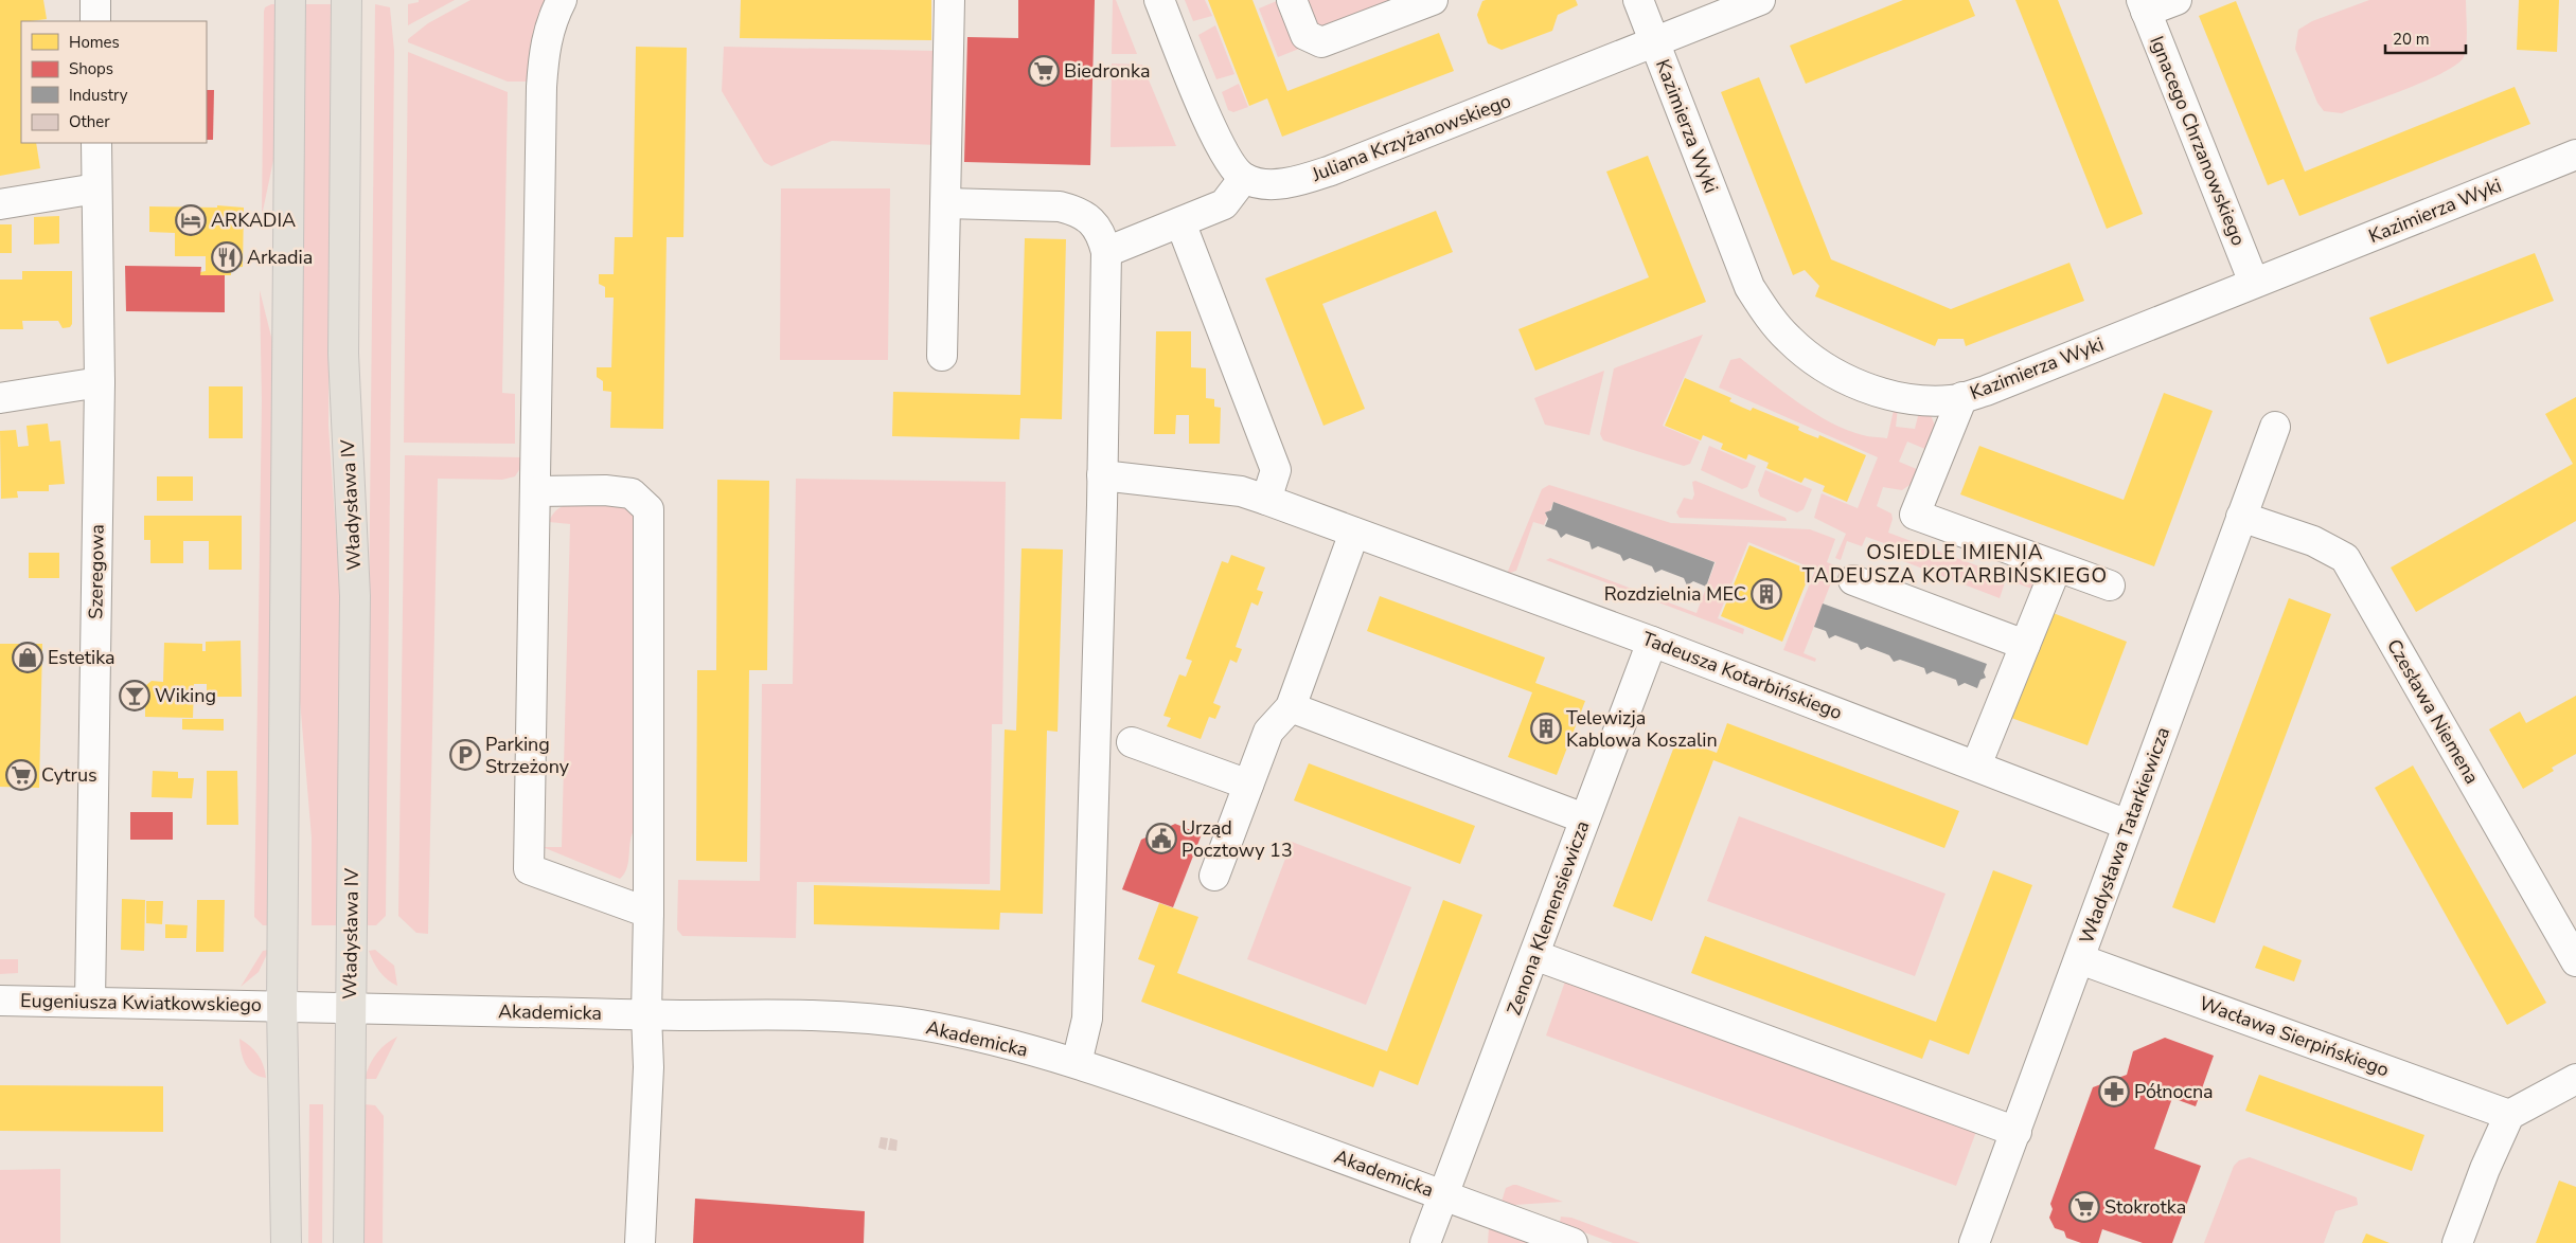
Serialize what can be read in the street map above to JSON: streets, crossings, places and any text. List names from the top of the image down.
{
  "streets": {
    "main road": ["Władysława IV"],
    "street": [
      "Kazimierza Wyki",
      "Juliana Krzyżanowskiego",
      "Ignacego Chrzanowskiego",
      "Szeregowa",
      "Tadeusza Kotarbińskiego",
      "Czesława Niemena",
      "Władysława Tatarkiewicza",
      "Zenona Klemensiewicza",
      "Eugeniusza Kwiatkowskiego",
      "Akademicka",
      "Wacława Sierpińskiego"
    ]
  },
  "crossings": [
    ["Kazimierza Wyki", "Juliana Krzyżanowskiego"],
    ["Kazimierza Wyki", "Ignacego Chrzanowskiego"],
    ["Władysława IV", "Eugeniusza Kwiatkowskiego"],
    ["Władysława IV", "Akademicka"],
    ["Szeregowa", "Eugeniusza Kwiatkowskiego"],
    ["Tadeusza Kotarbińskiego", "Władysława Tatarkiewicza"],
    ["Tadeusza Kotarbińskiego", "Zenona Klemensiewicza"],
    ["Czesława Niemena", "Władysława Tatarkiewicza"],
    ["Władysława Tatarkiewicza", "Wacława Sierpińskiego"],
    ["Zenona Klemensiewicza", "Akademicka"]
  ],
  "districts": ["OSIEDLE IMIENIA TADEUSZA KOTARBIŃSKIEGO"],
  "places": {
    "supermarket": ["Biedronka", "Cytrus", "Stokrotka"],
    "hotel": ["ARKADIA"],
    "restaurant": ["Arkadia"],
    "building": ["Rozdzielnia MEC", "Telewizja Kablowa Koszalin"],
    "shop": ["Estetika"],
    "bar": ["Wiking"],
    "parking": ["Parking Strzeżony"],
    "public building": ["Urząd Pocztowy 13"],
    "pharmacy": ["Północna"]
  },
  "legend": [
    "Homes",
    "Shops",
    "Industry",
    "Other"
  ],
  "scale_bar": "20 m"
}
